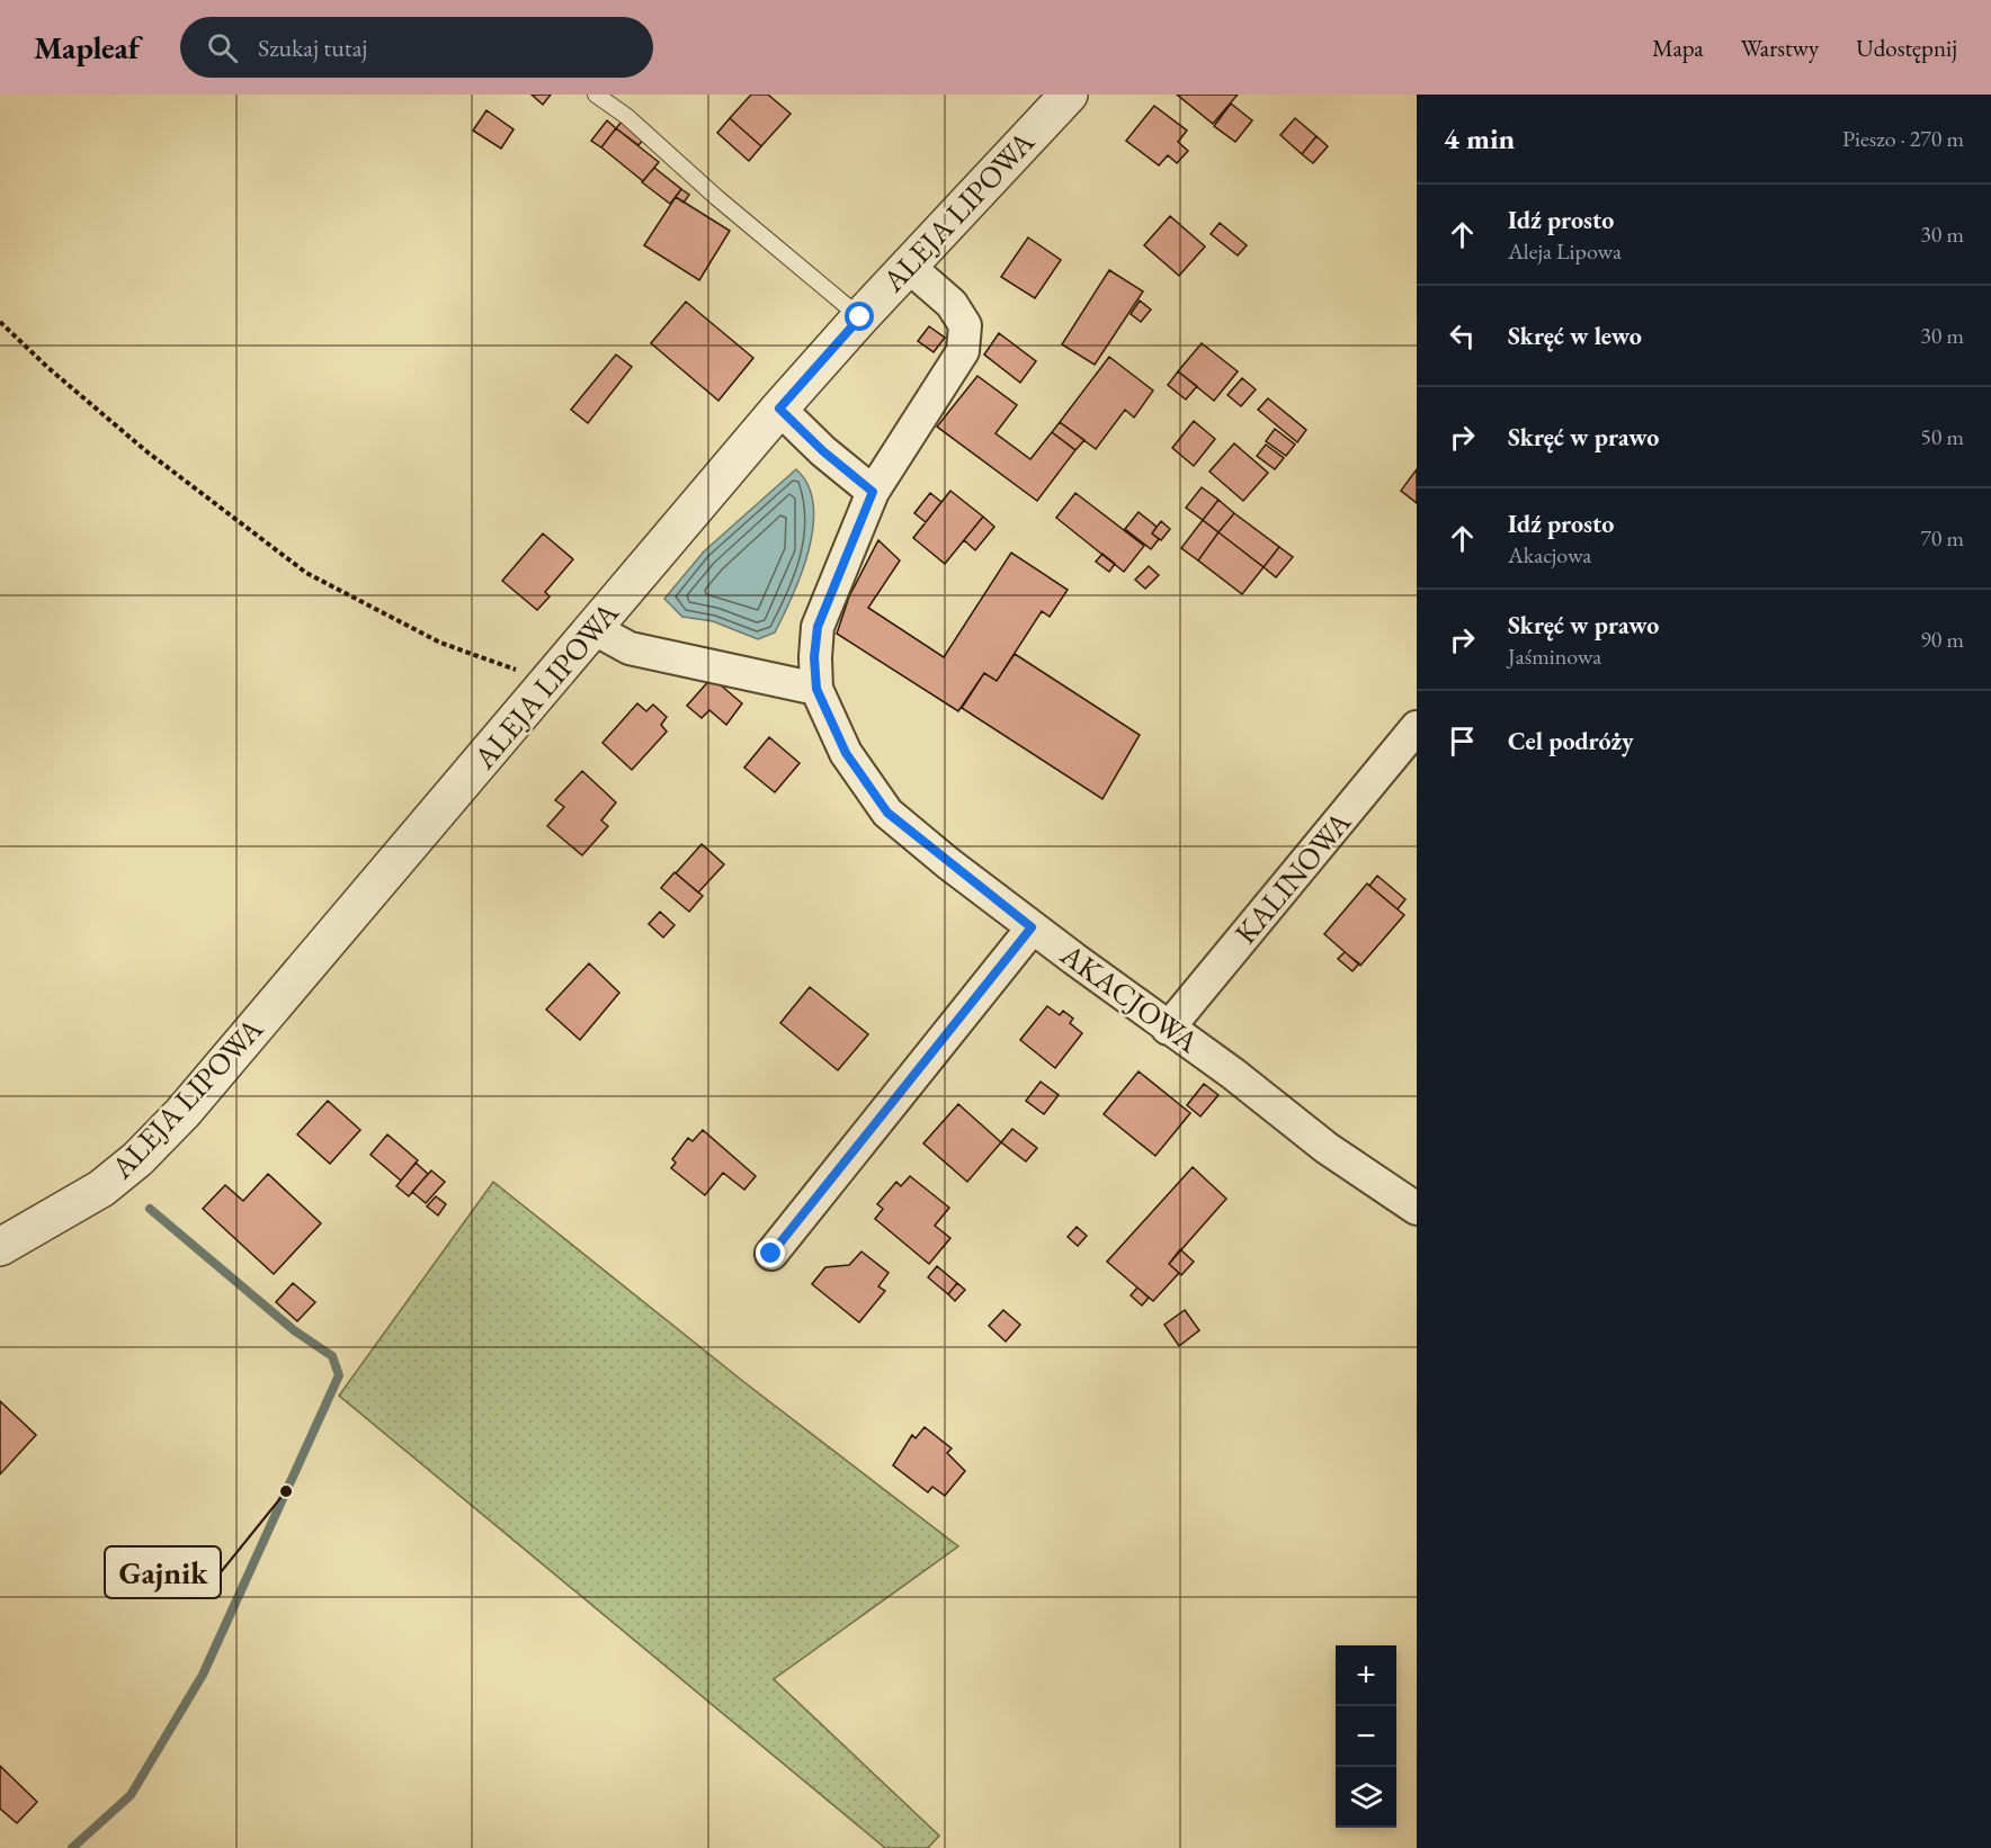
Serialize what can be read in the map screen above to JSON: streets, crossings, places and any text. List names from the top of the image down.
{
  "streets": {
    "street": ["ALEJA LIPOWA", "KALINOWA", "AKACJOWA"]
  },
  "crossings": [
    ["KALINOWA", "AKACJOWA"]
  ],
  "places": ["Gajnik"],
  "page": {
    "header": "Mapleaf",
    "search": "Szukaj tutaj",
    "nav": ["Mapa", "Warstwy", "Udostępnij"],
    "heading": ["4 min", "Pieszo · 270 m"],
    "list": [
      ["Idź prosto", "Aleja Lipowa", "30 m"],
      ["Skręć w lewo", "30 m"],
      ["Skręć w prawo", "50 m"],
      ["Idź prosto", "Akacjowa", "70 m"],
      ["Skręć w prawo", "Jaśminowa", "90 m"],
      "Cel podróży"
    ],
    "map_buttons": ["+", "−"]
  }
}
